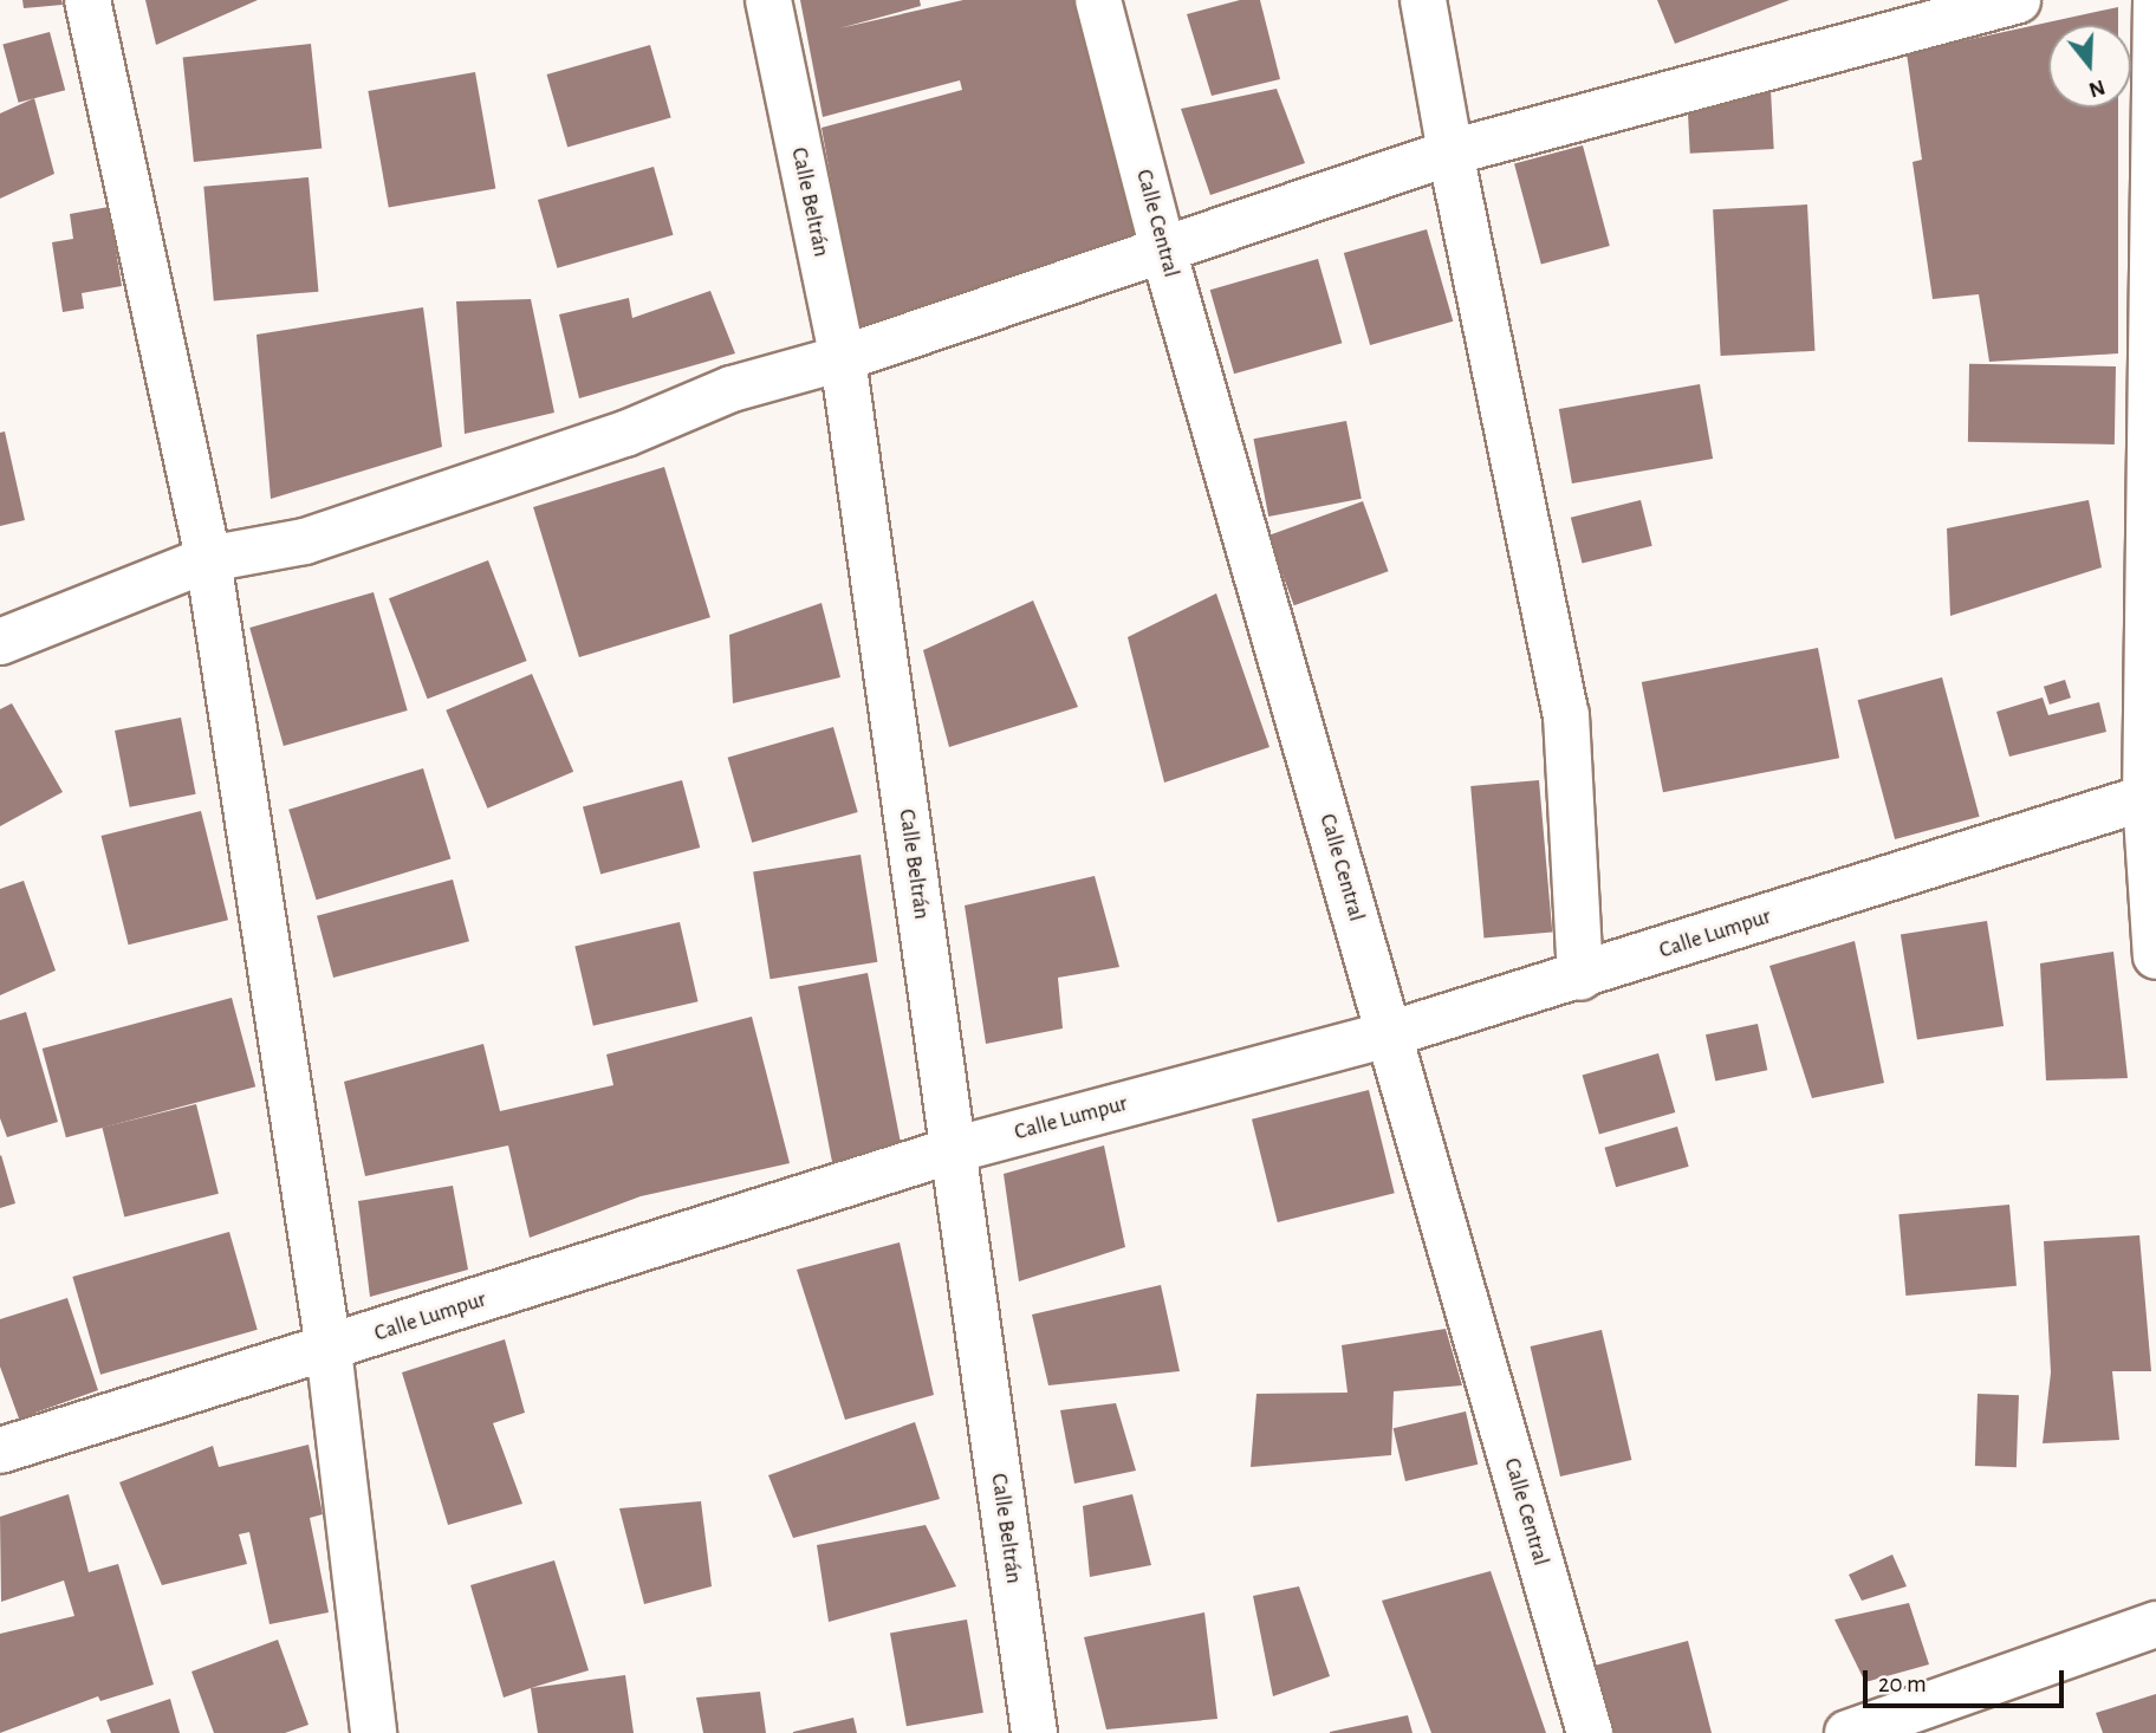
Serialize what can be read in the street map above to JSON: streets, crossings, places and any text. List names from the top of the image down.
{
  "streets": {
    "street": ["Calle Beltrán", "Calle Central", "Calle Lumpur"]
  },
  "crossings": [
    ["Calle Beltrán", "Calle Lumpur"],
    ["Calle Central", "Calle Lumpur"]
  ],
  "scale_bar": "20 m",
  "north": "bottom"
}
